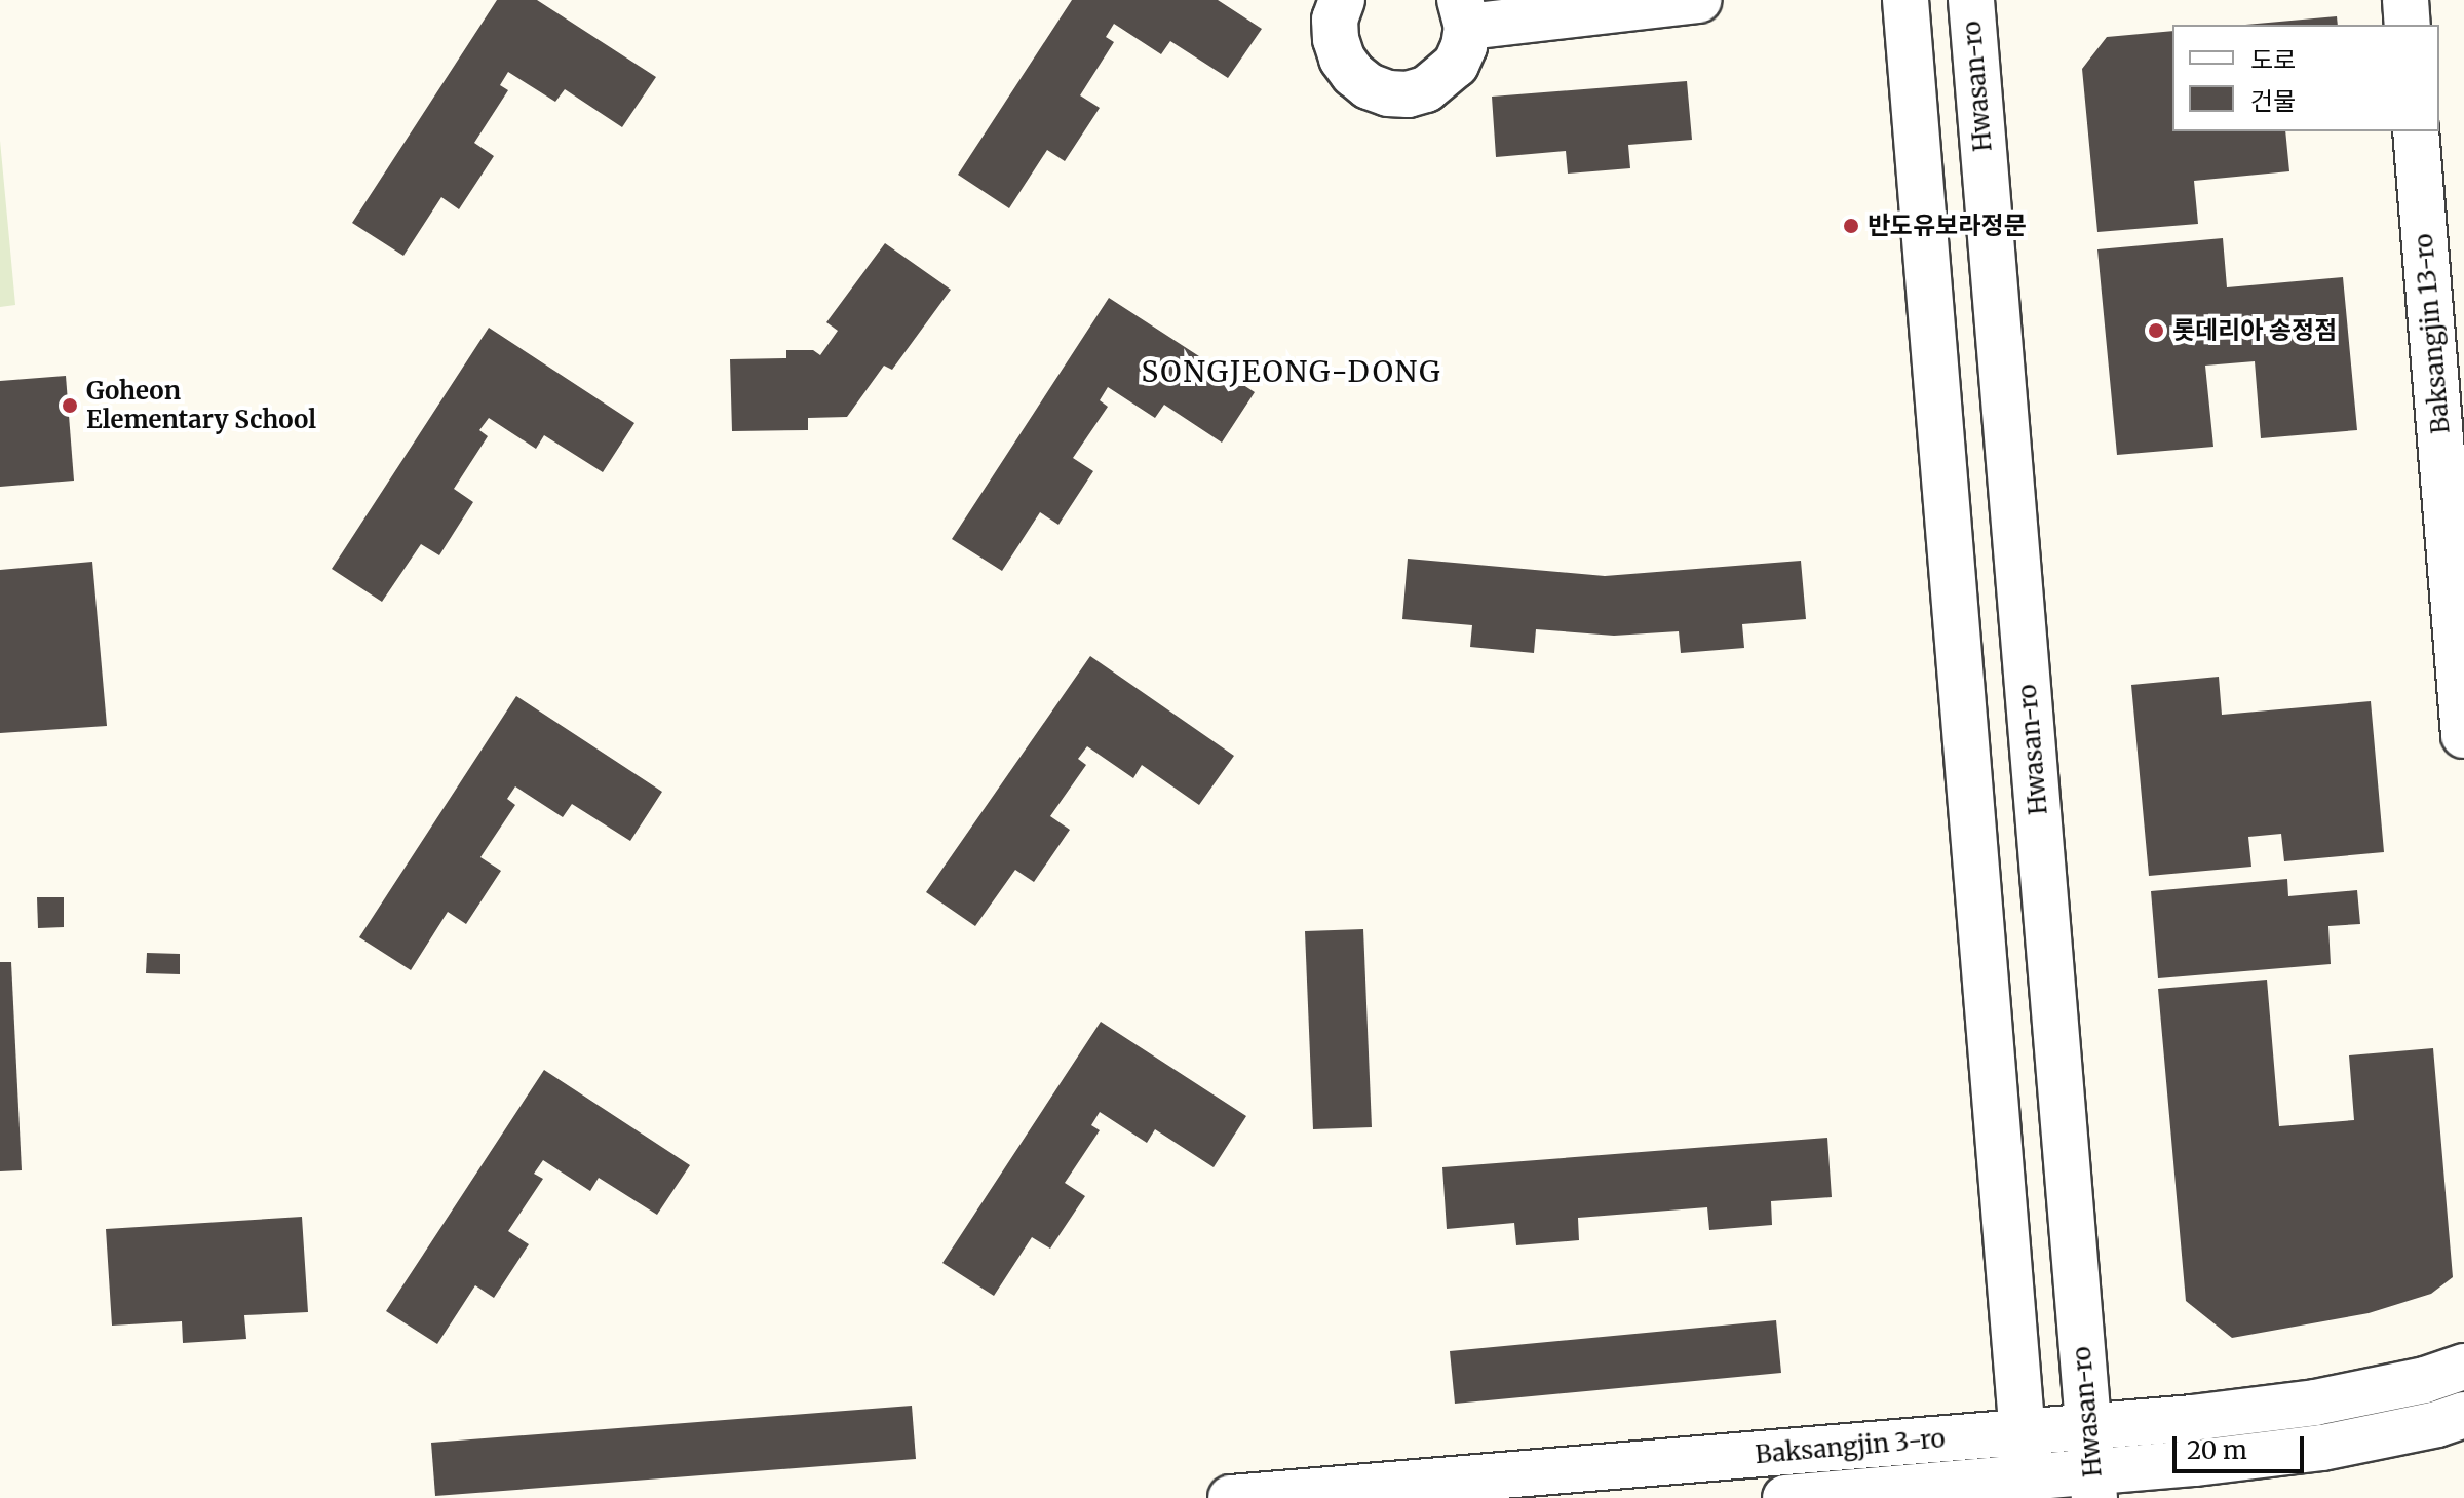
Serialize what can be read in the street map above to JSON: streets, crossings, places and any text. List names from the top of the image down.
{
  "streets": {
    "street": ["Hwasan-ro", "Baksangjin 13-ro", "Baksangjin 3-ro"]
  },
  "crossings": [
    ["Hwasan-ro", "Baksangjin 3-ro"]
  ],
  "districts": ["SONGJEONG-DONG"],
  "places": ["반도유보라정문", "롯데리아 송정점", "Goheon Elementary School"],
  "legend": ["도로", "건물"],
  "scale_bar": "20 m"
}
